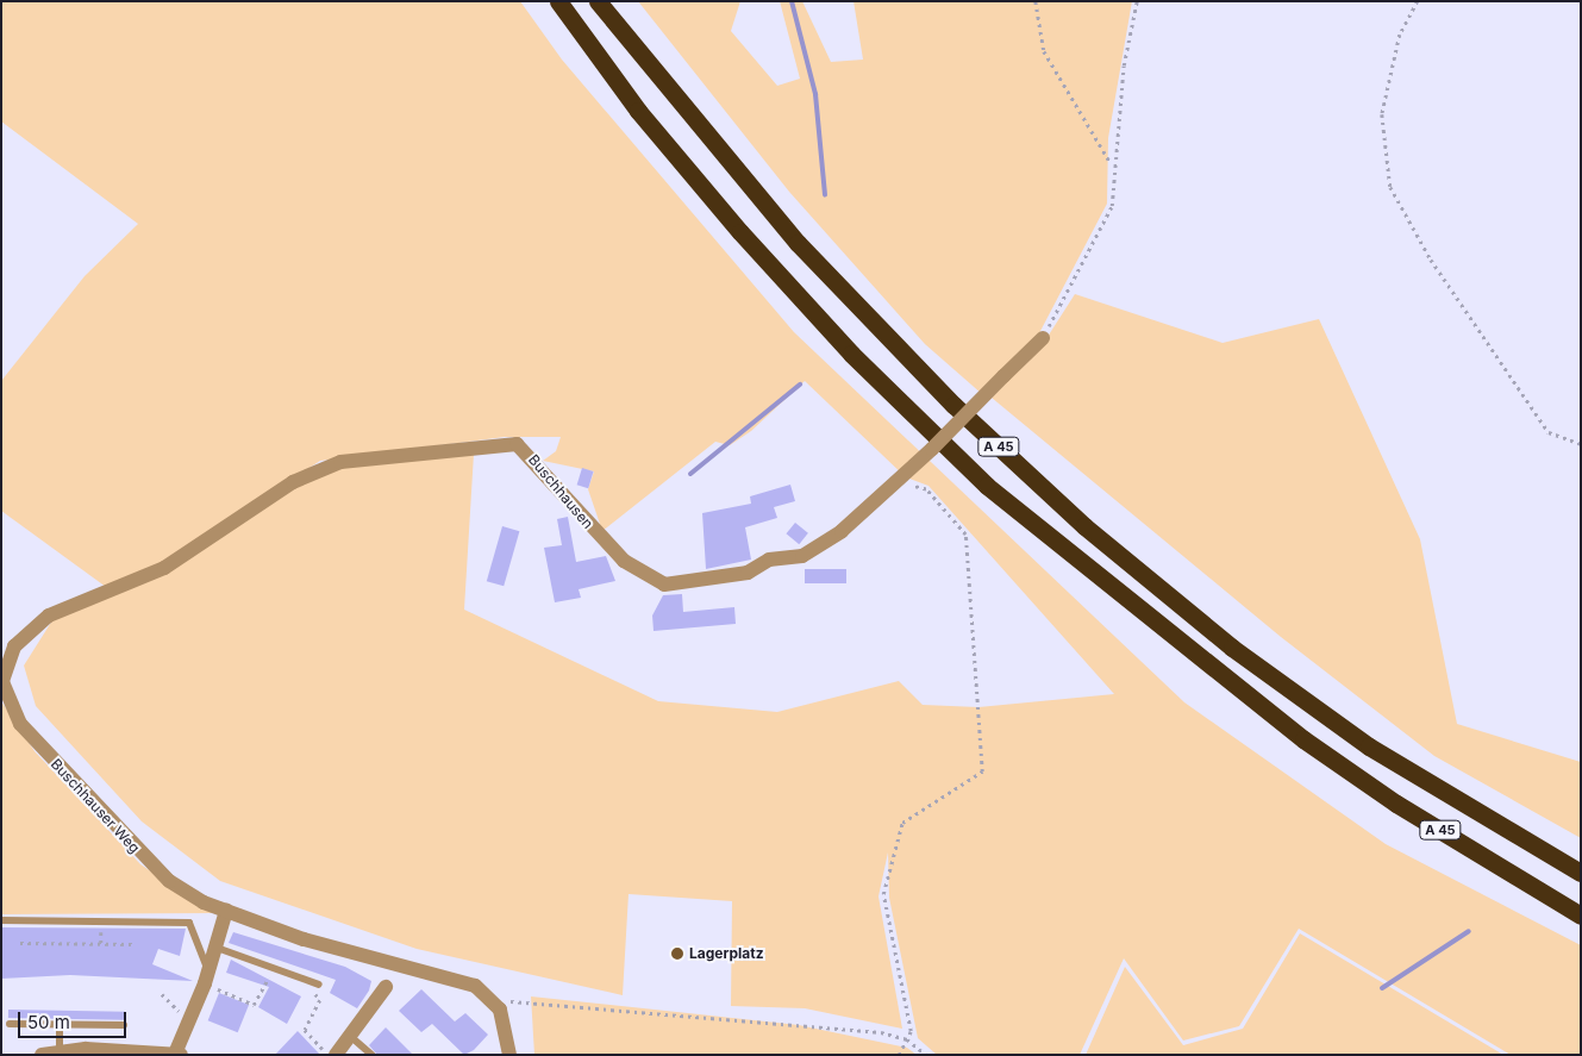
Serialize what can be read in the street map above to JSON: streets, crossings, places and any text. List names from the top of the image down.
{
  "streets": {
    "highway": ["A 45"],
    "street": ["Buschhausen", "Buschhauser Weg"]
  },
  "crossings": [
    ["Buschhausen", "Buschhauser Weg"]
  ],
  "places": ["Lagerplatz"],
  "scale_bar": "50 m"
}
